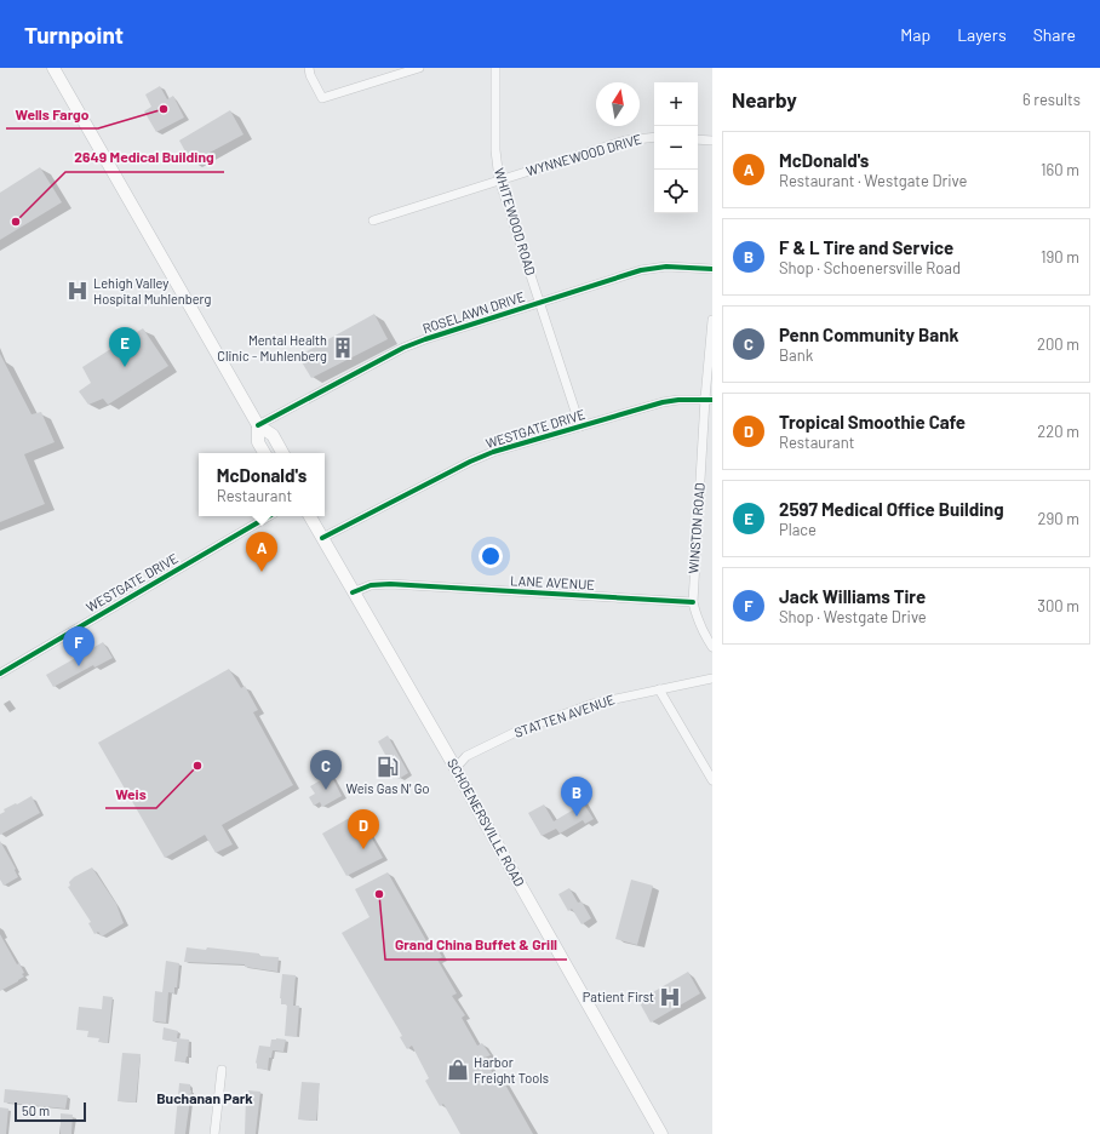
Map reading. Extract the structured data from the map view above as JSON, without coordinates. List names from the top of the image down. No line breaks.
{"streets":{"main road":["SCHOENERSVILLE ROAD"],"street":["WYNNEWOOD DRIVE","WHITEWOOD ROAD","ROSELAWN DRIVE","WESTGATE DRIVE","WINSTON ROAD","LANE AVENUE","STATTEN AVENUE"]},"crossings":[["WYNNEWOOD DRIVE","WHITEWOOD ROAD"],["WHITEWOOD ROAD","ROSELAWN DRIVE"],["WHITEWOOD ROAD","WESTGATE DRIVE"],["WESTGATE DRIVE","WINSTON ROAD"],["WESTGATE DRIVE","SCHOENERSVILLE ROAD"],["WINSTON ROAD","LANE AVENUE"],["LANE AVENUE","SCHOENERSVILLE ROAD"],["STATTEN AVENUE","SCHOENERSVILLE ROAD"]],"districts":["Buchanan Park"],"places":{"other":["Wells Fargo","2649 Medical Building","Weis","Grand China Buffet & Grill"],"hospital":["Lehigh Valley Hospital Muhlenberg","Patient First"],"building":["Mental Health Clinic - Muhlenberg"],"fuel station":["Weis Gas N' Go"],"shop":["Harbor Freight Tools"]},"scale_bar":"50 m","north":"top","page":{"header":"Turnpoint","nav":["Map","Layers","Share"],"heading":["Nearby","6 results"],"map_buttons":["+","−"],"list":[{"mark":"A","name":"McDonald's","note":"Restaurant · Westgate Drive","value":"160 m"},{"mark":"B","name":"F & L Tire and Service","note":"Shop · Schoenersville Road","value":"190 m"},{"mark":"C","name":"Penn Community Bank","note":"Bank","value":"200 m"},{"mark":"D","name":"Tropical Smoothie Cafe","note":"Restaurant","value":"220 m"},{"mark":"E","name":"2597 Medical Office Building","note":"Place","value":"290 m"},{"mark":"F","name":"Jack Williams Tire","note":"Shop · Westgate Drive","value":"300 m"}],"pins":["E","A","F","C","B","D"],"popup":["McDonald's","Restaurant"],"scale":"50 m"}}
